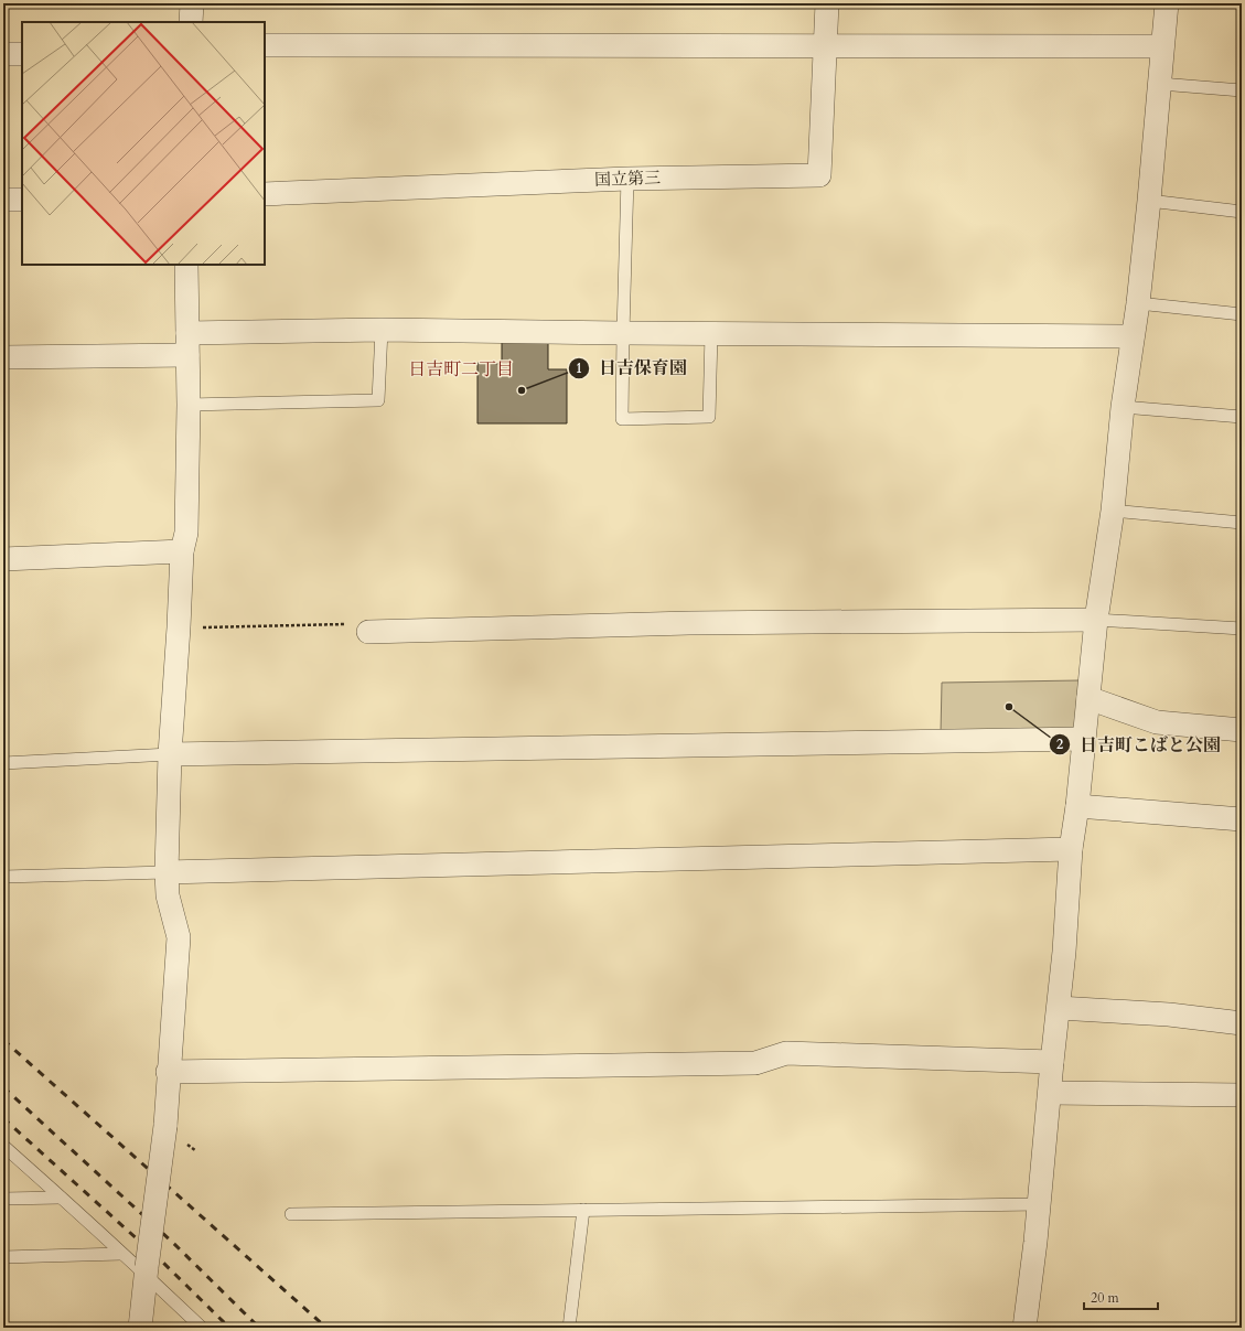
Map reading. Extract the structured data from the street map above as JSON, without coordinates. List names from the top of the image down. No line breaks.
{"streets":{"street":["国立第三"]},"districts":["日吉町二丁目"],"places":["日吉保育園","日吉町こばと公園"],"scale_bar":"20 m"}
